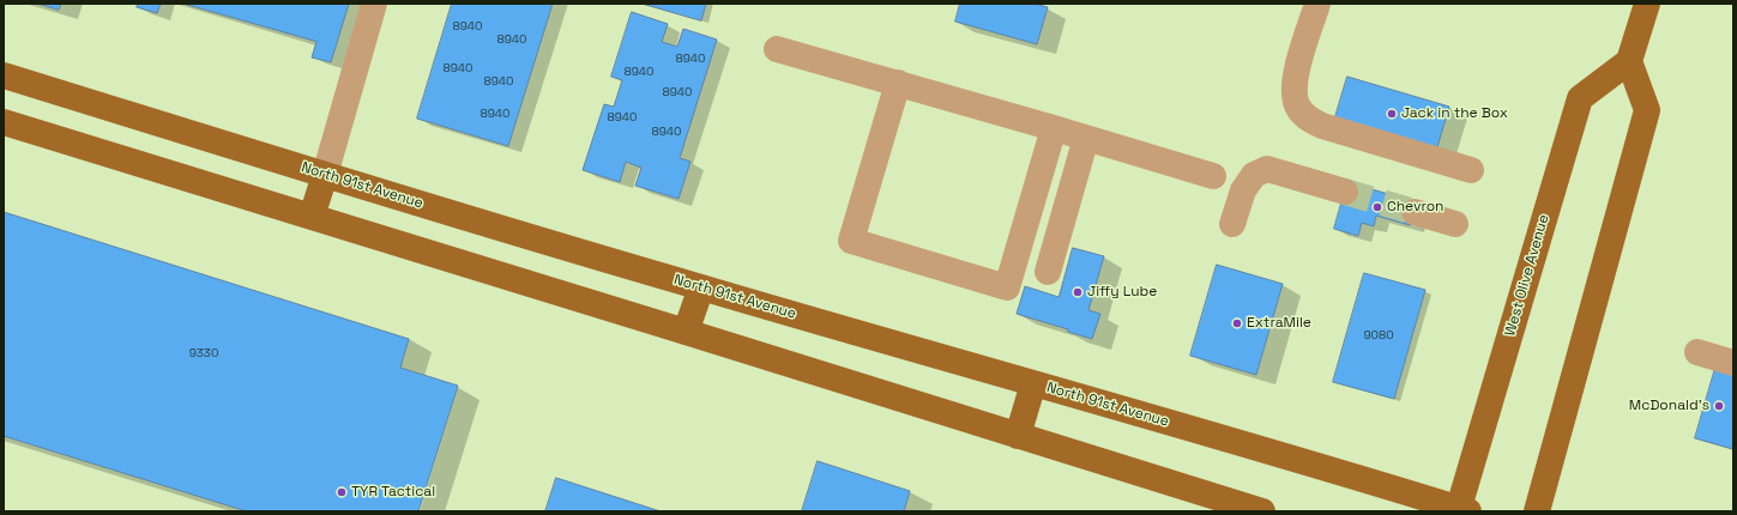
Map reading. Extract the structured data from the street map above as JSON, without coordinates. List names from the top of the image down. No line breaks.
{"streets":{"main road":["North 91st Avenue","West Olive Avenue"]},"crossings":[["North 91st Avenue","West Olive Avenue"]],"places":["Jack in the Box","Chevron","Jiffy Lube","ExtraMile","McDonald's","TYR Tactical"],"house_numbers":["8940","8940","8940","8940","8940","8940","8940","8940","8940","8940","9080","9330"]}
